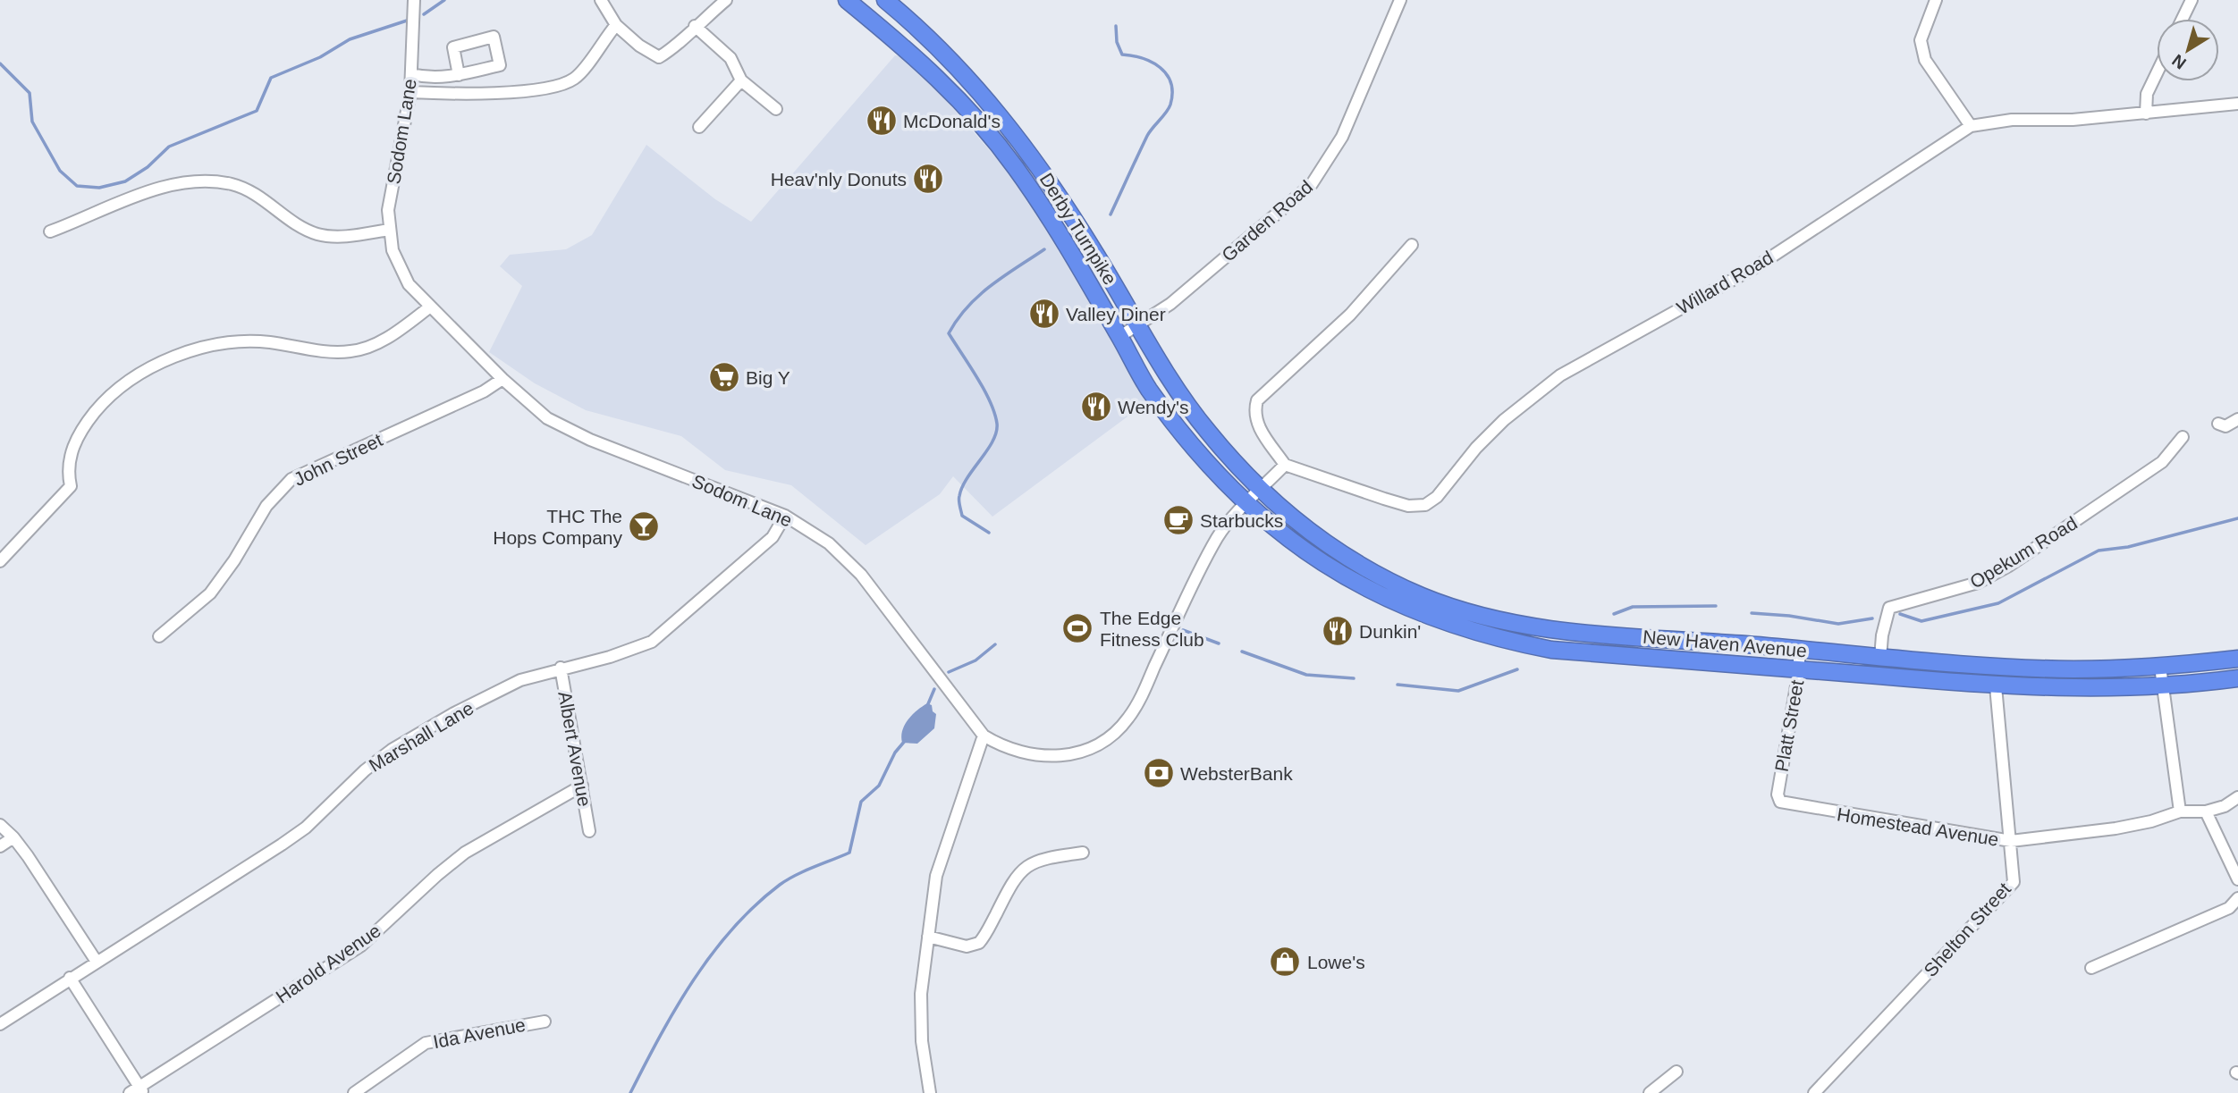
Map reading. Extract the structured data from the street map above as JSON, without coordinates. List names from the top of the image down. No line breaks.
{"streets":{"highway":["Derby Turnpike","New Haven Avenue"],"street":["Sodom Lane","Garden Road","Willard Road","John Street","Opekum Road","Platt Street","Marshall Lane","Albert Avenue","Homestead Avenue","Shelton Street","Harold Avenue","Ida Avenue"]},"crossings":[["Sodom Lane","Derby Turnpike"],["Sodom Lane","John Street"],["Sodom Lane","New Haven Avenue"],["Sodom Lane","Marshall Lane"],["Garden Road","Derby Turnpike"],["Derby Turnpike","New Haven Avenue"],["Opekum Road","New Haven Avenue"],["New Haven Avenue","Platt Street"],["New Haven Avenue","Shelton Street"],["Platt Street","Homestead Avenue"],["Marshall Lane","Albert Avenue"],["Albert Avenue","Harold Avenue"],["Homestead Avenue","Shelton Street"]],"places":{"restaurant":["McDonald's","Heav'nly Donuts","Valley Diner","Wendy's","Dunkin'"],"supermarket":["Big Y"],"cafe":["Starbucks"],"bar":["THC The Hops Company"],"sports":["The Edge Fitness Club"],"bank":["WebsterBank"],"shop":["Lowe's"]},"north":"bottom left"}
